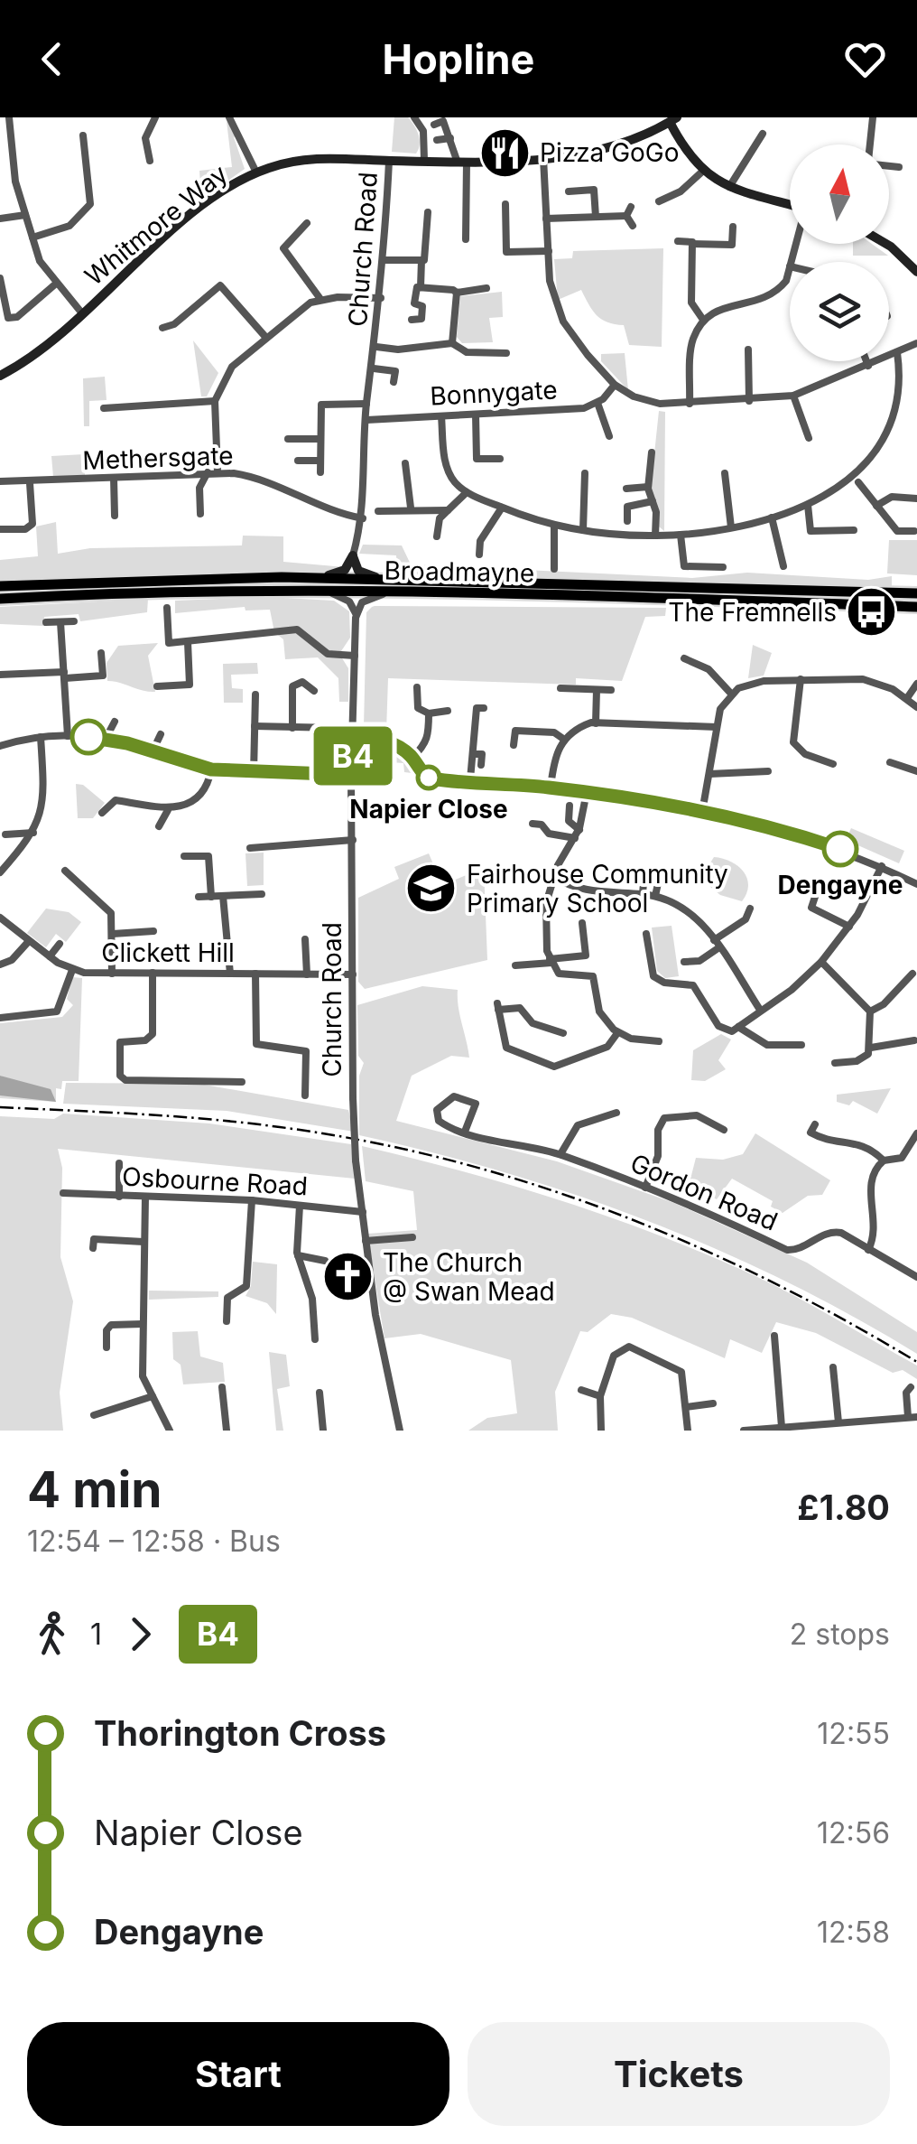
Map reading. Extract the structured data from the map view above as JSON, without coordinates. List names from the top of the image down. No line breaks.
{"streets":{"main road":["Broadmayne"],"street":["Whitmore Way","Church Road","Bonnygate","Methersgate","Clickett Hill","Osbourne Road","Gordon Road"]},"crossings":[["Whitmore Way","Church Road"],["Church Road","Bonnygate"],["Church Road","Methersgate"],["Church Road","Clickett Hill"],["Church Road","Osbourne Road"]],"places":{"restaurant":["Pizza GoGo"],"bus stop":["The Fremnells"],"other":["Napier Close","Dengayne"],"school or university":["Fairhouse Community Primary School"],"church":["The Church @ Swan Mead"]},"lines":["bus line B4"],"north":"top","page":{"header":"Hopline","on_map":"B4","heading":["4 min","12:54 – 12:58 · Bus","£1.80"],"legs":["1","B4","2 stops"],"list":[{"name":"Thorington Cross","value":"12:55"},{"name":"Napier Close","value":"12:56"},{"name":"Dengayne","value":"12:58"}],"buttons":["Start","Tickets"]}}
